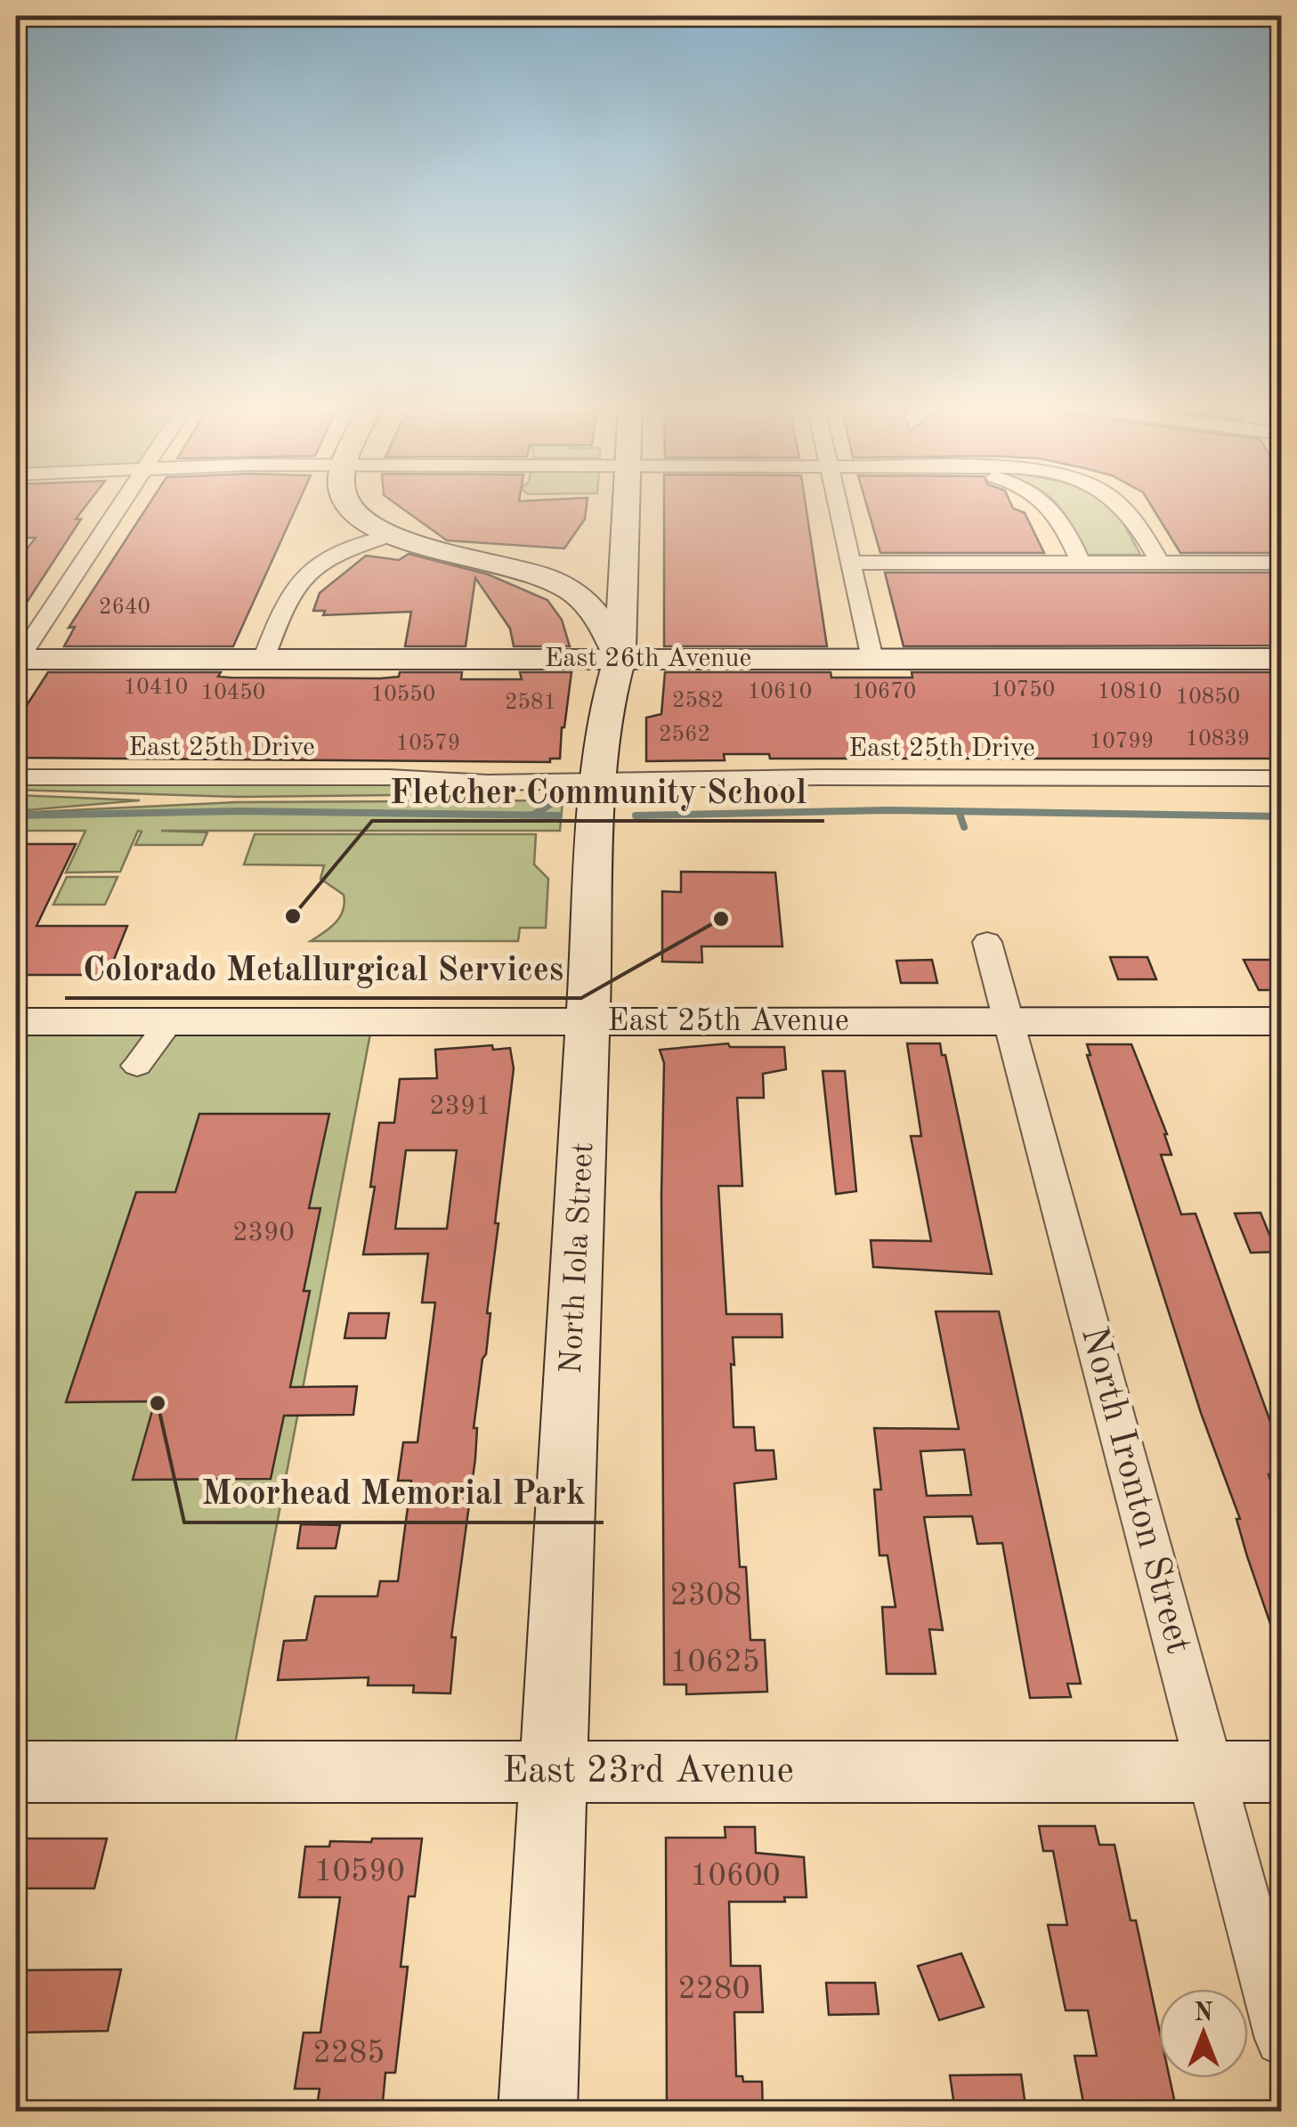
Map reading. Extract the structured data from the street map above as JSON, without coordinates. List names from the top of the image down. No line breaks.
{"streets":{"street":["East 26th Avenue","East 25th Drive","East 25th Avenue","North Iola Street","North Ironton Street","East 23rd Avenue"]},"crossings":[["East 26th Avenue","North Iola Street"],["East 25th Drive","North Iola Street"],["East 25th Avenue","North Iola Street"],["East 25th Avenue","North Ironton Street"],["North Iola Street","East 23rd Avenue"],["North Ironton Street","East 23rd Avenue"]],"places":["Fletcher Community School","Colorado Metallurgical Services","Moorhead Memorial Park"],"house_numbers":["2640","10410","10750","10610","10670","10810","10450","10550","10850","2582","2581","2562","10839","10799","10579","2391","2390","2308","10625","10590","10600","2280","2285"],"north":"top"}
